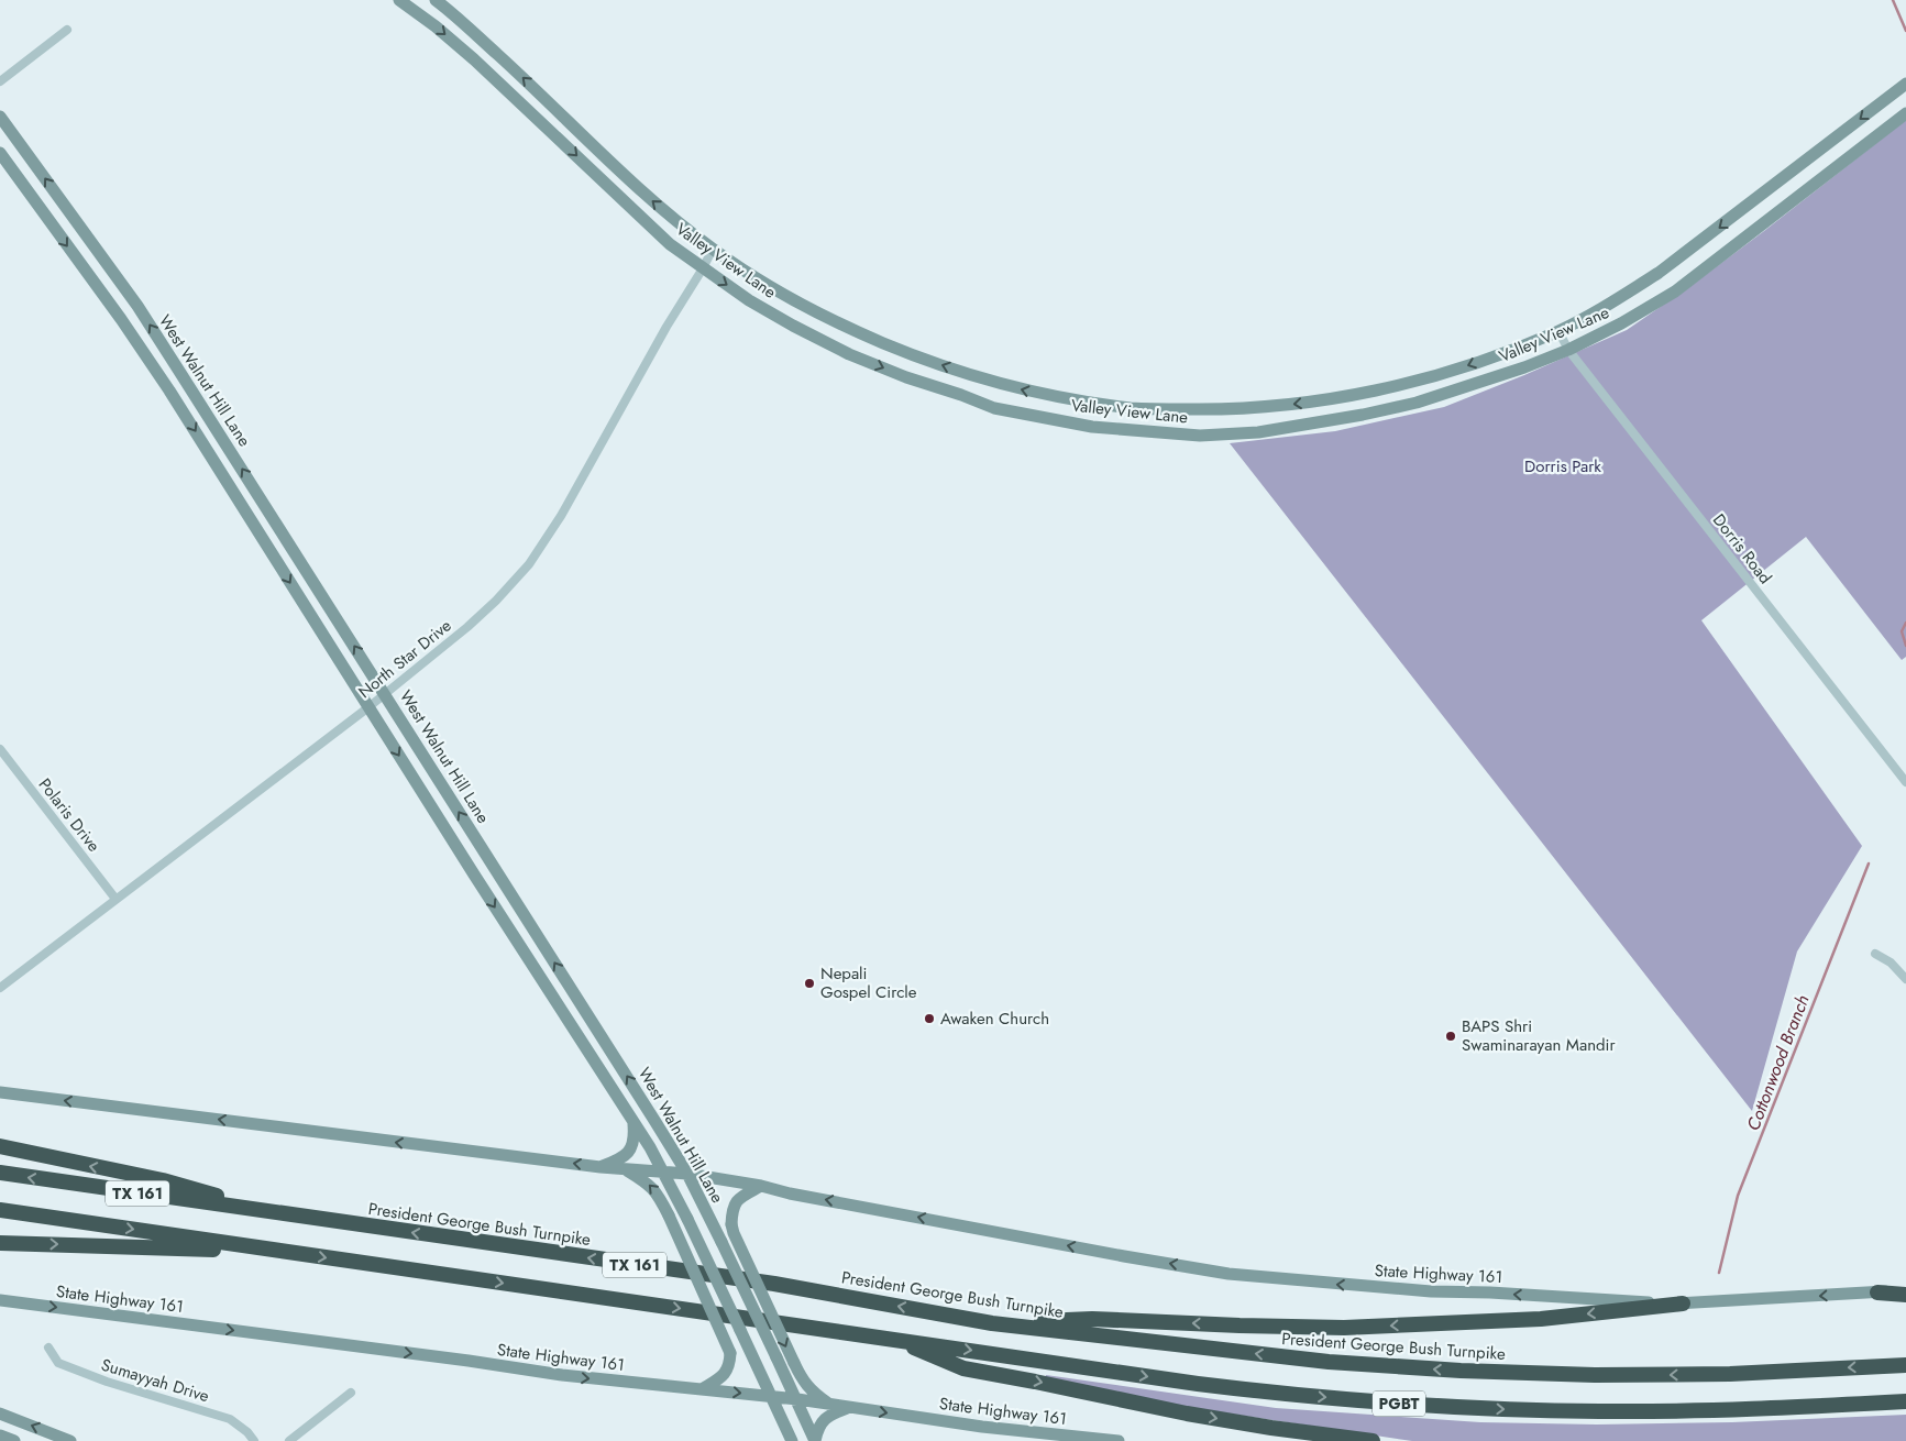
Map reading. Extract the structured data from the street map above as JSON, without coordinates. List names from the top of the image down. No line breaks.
{"streets":{"highway":["TX 161","President George Bush Turnpike","PGBT"],"main road":["Valley View Lane","West Walnut Hill Lane","State Highway 161"],"street":["Dorris Road","North Star Drive","Polaris Drive","Sumayyah Drive"]},"crossings":[["Valley View Lane","Dorris Road"],["Valley View Lane","North Star Drive"],["West Walnut Hill Lane","North Star Drive"],["West Walnut Hill Lane","State Highway 161"],["North Star Drive","Polaris Drive"],["TX 161","PGBT"]],"water":["Cottonwood Branch"],"parks":["Dorris Park"],"places":["Nepali Gospel Circle","Awaken Church","BAPS Shri Swaminarayan Mandir"]}
